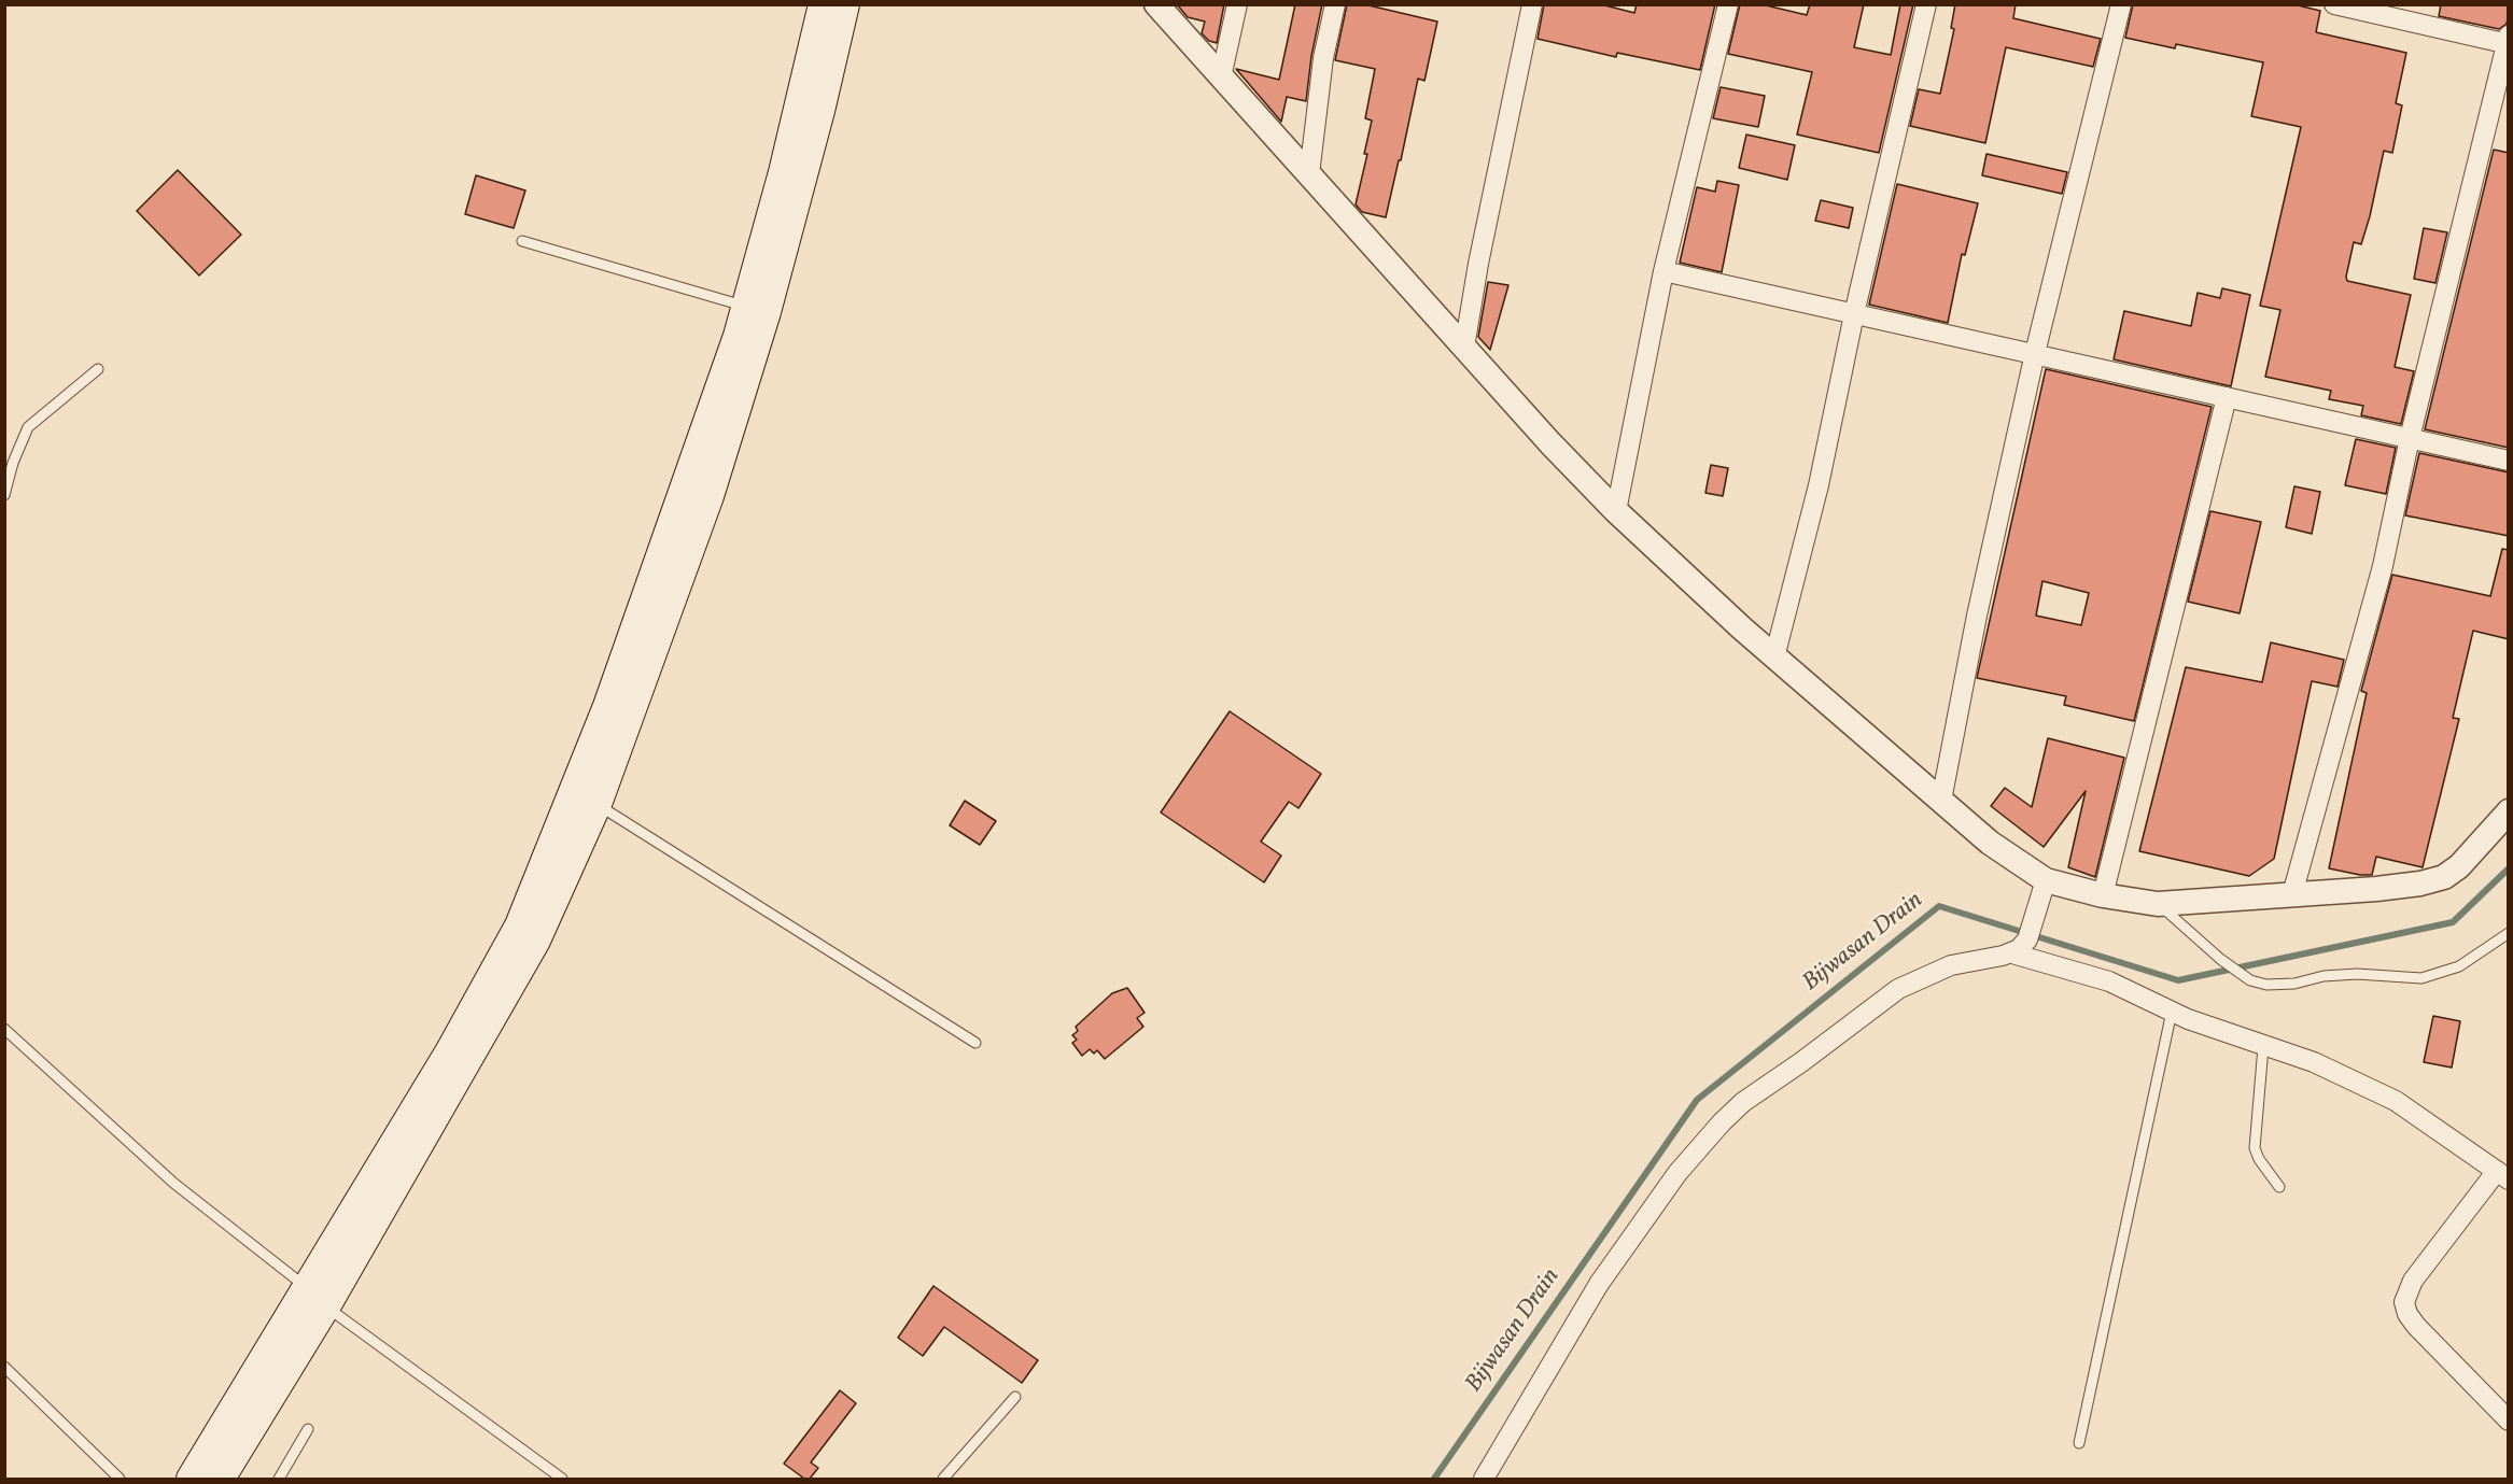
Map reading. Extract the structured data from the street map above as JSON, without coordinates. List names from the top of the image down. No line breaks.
{"water":["Bijwasan Drain"]}
